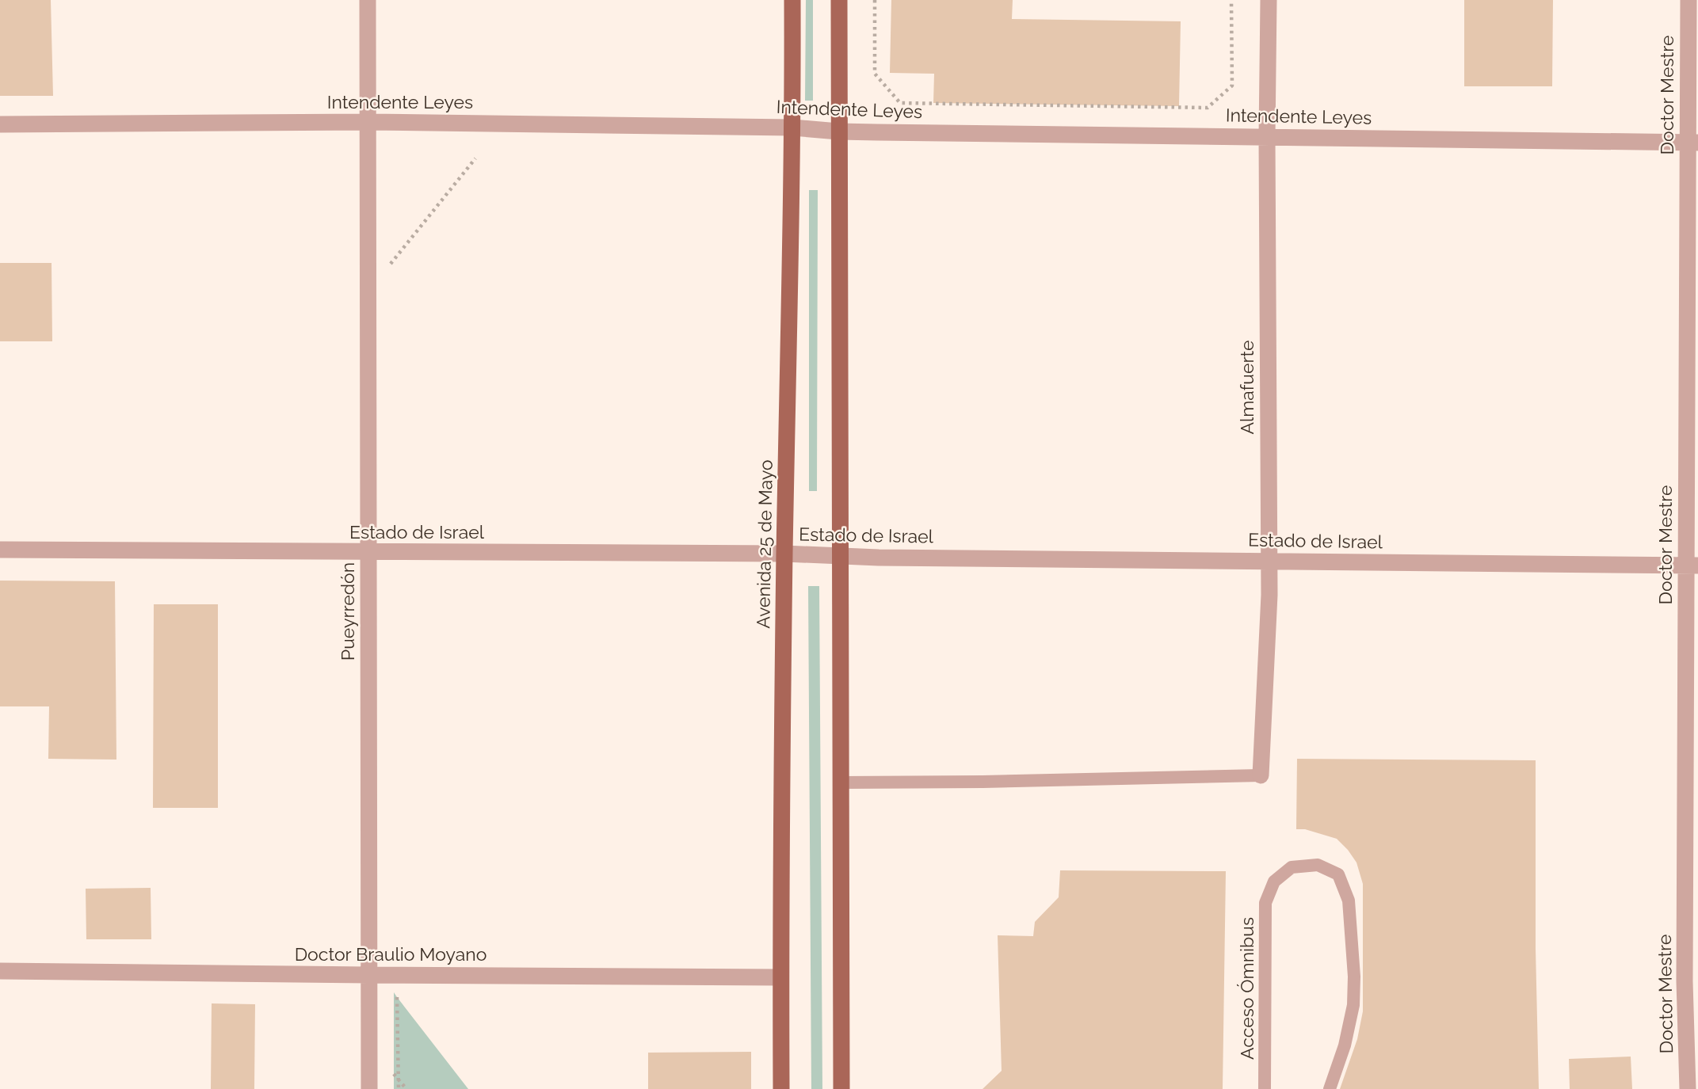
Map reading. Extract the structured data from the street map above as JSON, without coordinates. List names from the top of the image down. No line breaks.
{"streets":{"main road":["Avenida 25 de Mayo"],"street":["Doctor Mestre","Intendente Leyes","Almafuerte","Estado de Israel","Pueyrredón","Doctor Braulio Moyano"],"lane":["Acceso Ómnibus"]},"crossings":[["Doctor Mestre","Intendente Leyes"],["Doctor Mestre","Estado de Israel"],["Intendente Leyes","Almafuerte"],["Intendente Leyes","Avenida 25 de Mayo"],["Intendente Leyes","Pueyrredón"],["Almafuerte","Estado de Israel"],["Estado de Israel","Avenida 25 de Mayo"],["Estado de Israel","Pueyrredón"],["Avenida 25 de Mayo","Doctor Braulio Moyano"],["Pueyrredón","Doctor Braulio Moyano"]]}
